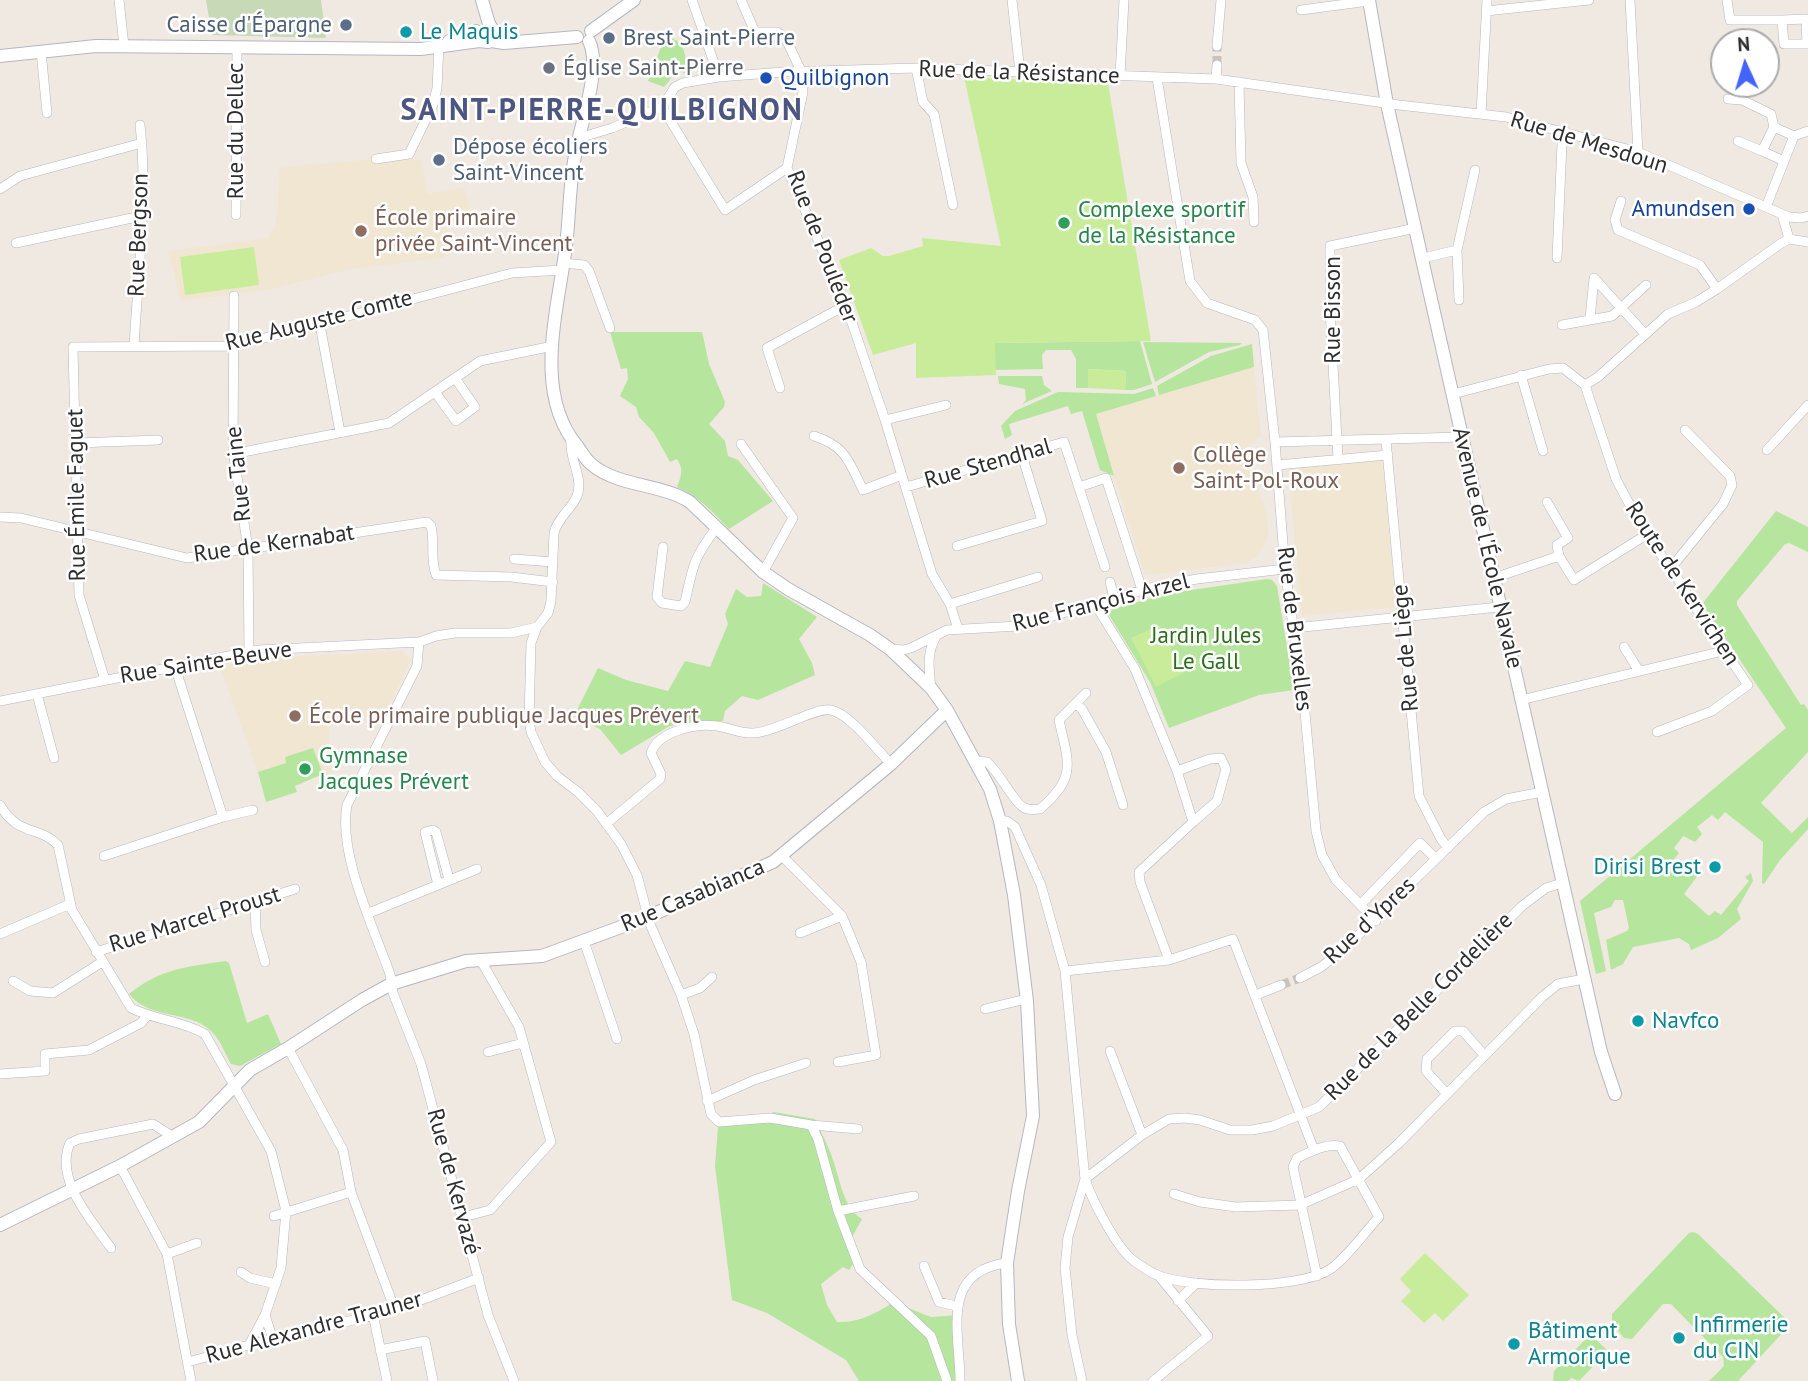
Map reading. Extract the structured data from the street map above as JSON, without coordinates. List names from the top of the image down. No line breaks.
{"streets":{"street":["Rue de la Résistance","Rue du Dellec","Rue de Mesdoun","Rue Bergson","Rue de Pouléder","Rue Bisson","Rue Auguste Comte","Rue Stendhal","Rue Taine","Rue Émile Faguet","Rue de Kernabat","Avenue de l'École Navale","Route de Kervichen","Rue François Arzel","Rue de Bruxelles","Rue de Liège","Rue Sainte-Beuve","Rue Casabianca","Rue Marcel Proust","Rue d'Ypres","Rue de la Belle Cordelière","Rue de Kervazé","Rue Alexandre Trauner"]},"crossings":[["Rue de la Résistance","Rue de Mesdoun"],["Rue de la Résistance","Rue de Pouléder"],["Rue de la Résistance","Avenue de l'École Navale"],["Rue de la Résistance","Rue de Bruxelles"],["Rue de Mesdoun","Avenue de l'École Navale"],["Rue Bergson","Rue Auguste Comte"],["Rue de Pouléder","Rue Stendhal"],["Rue de Pouléder","Rue François Arzel"],["Rue Bisson","Avenue de l'École Navale"],["Rue Auguste Comte","Rue Taine"],["Rue Auguste Comte","Rue Émile Faguet"],["Rue Taine","Rue de Kernabat"],["Rue Taine","Rue Sainte-Beuve"],["Rue Émile Faguet","Rue de Kernabat"],["Rue Émile Faguet","Rue Sainte-Beuve"],["Avenue de l'École Navale","Rue d'Ypres"],["Avenue de l'École Navale","Rue de la Belle Cordelière"],["Rue François Arzel","Rue de Bruxelles"],["Rue de Bruxelles","Rue d'Ypres"],["Rue de Liège","Rue d'Ypres"],["Rue Sainte-Beuve","Rue de Kervazé"],["Rue Casabianca","Rue de Kervazé"],["Rue de Kervazé","Rue Alexandre Trauner"]],"districts":["SAINT-PIERRE-QUILBIGNON"],"parks":["Jardin Jules Le Gall"],"places":["Caisse d'Épargne","Le Maquis","Brest Saint-Pierre","Église Saint-Pierre","Quilbignon","Dépose écoliers Saint-Vincent","Amundsen","Complexe sportif de la Résistance","École primaire privée Saint-Vincent","Collège Saint-Pol-Roux","École primaire publique Jacques Prévert","Gymnase Jacques Prévert","Dirisi Brest","Navfco","Infirmerie du CIN","Bâtiment Armorique"],"north":"top"}
